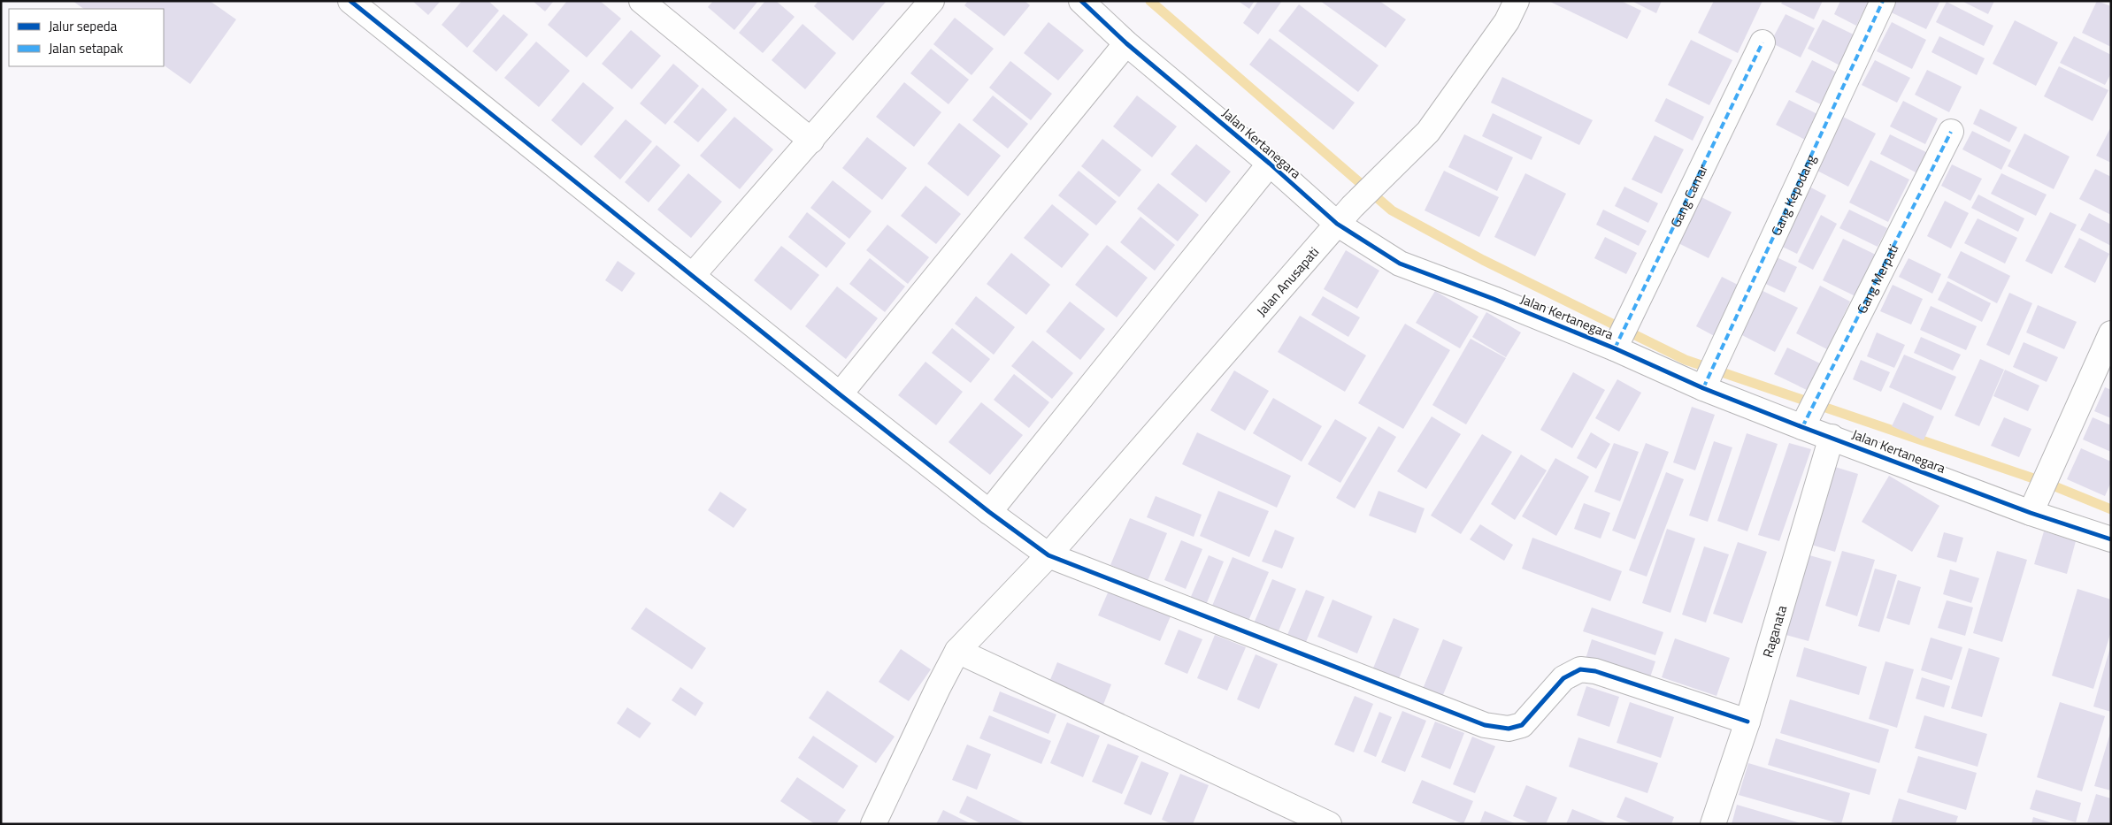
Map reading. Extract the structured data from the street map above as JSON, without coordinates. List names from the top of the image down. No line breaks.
{"streets":{"street":["Jalan Kertanegara","Gang Kepodang","Gang Camar","Gang Merpati","Jalan Anusapati","Raganata"]},"crossings":[["Jalan Kertanegara","Gang Kepodang"],["Jalan Kertanegara","Gang Camar"],["Jalan Kertanegara","Gang Merpati"],["Jalan Kertanegara","Jalan Anusapati"],["Jalan Kertanegara","Raganata"]],"legend":["Jalur sepeda","Jalan setapak"]}
